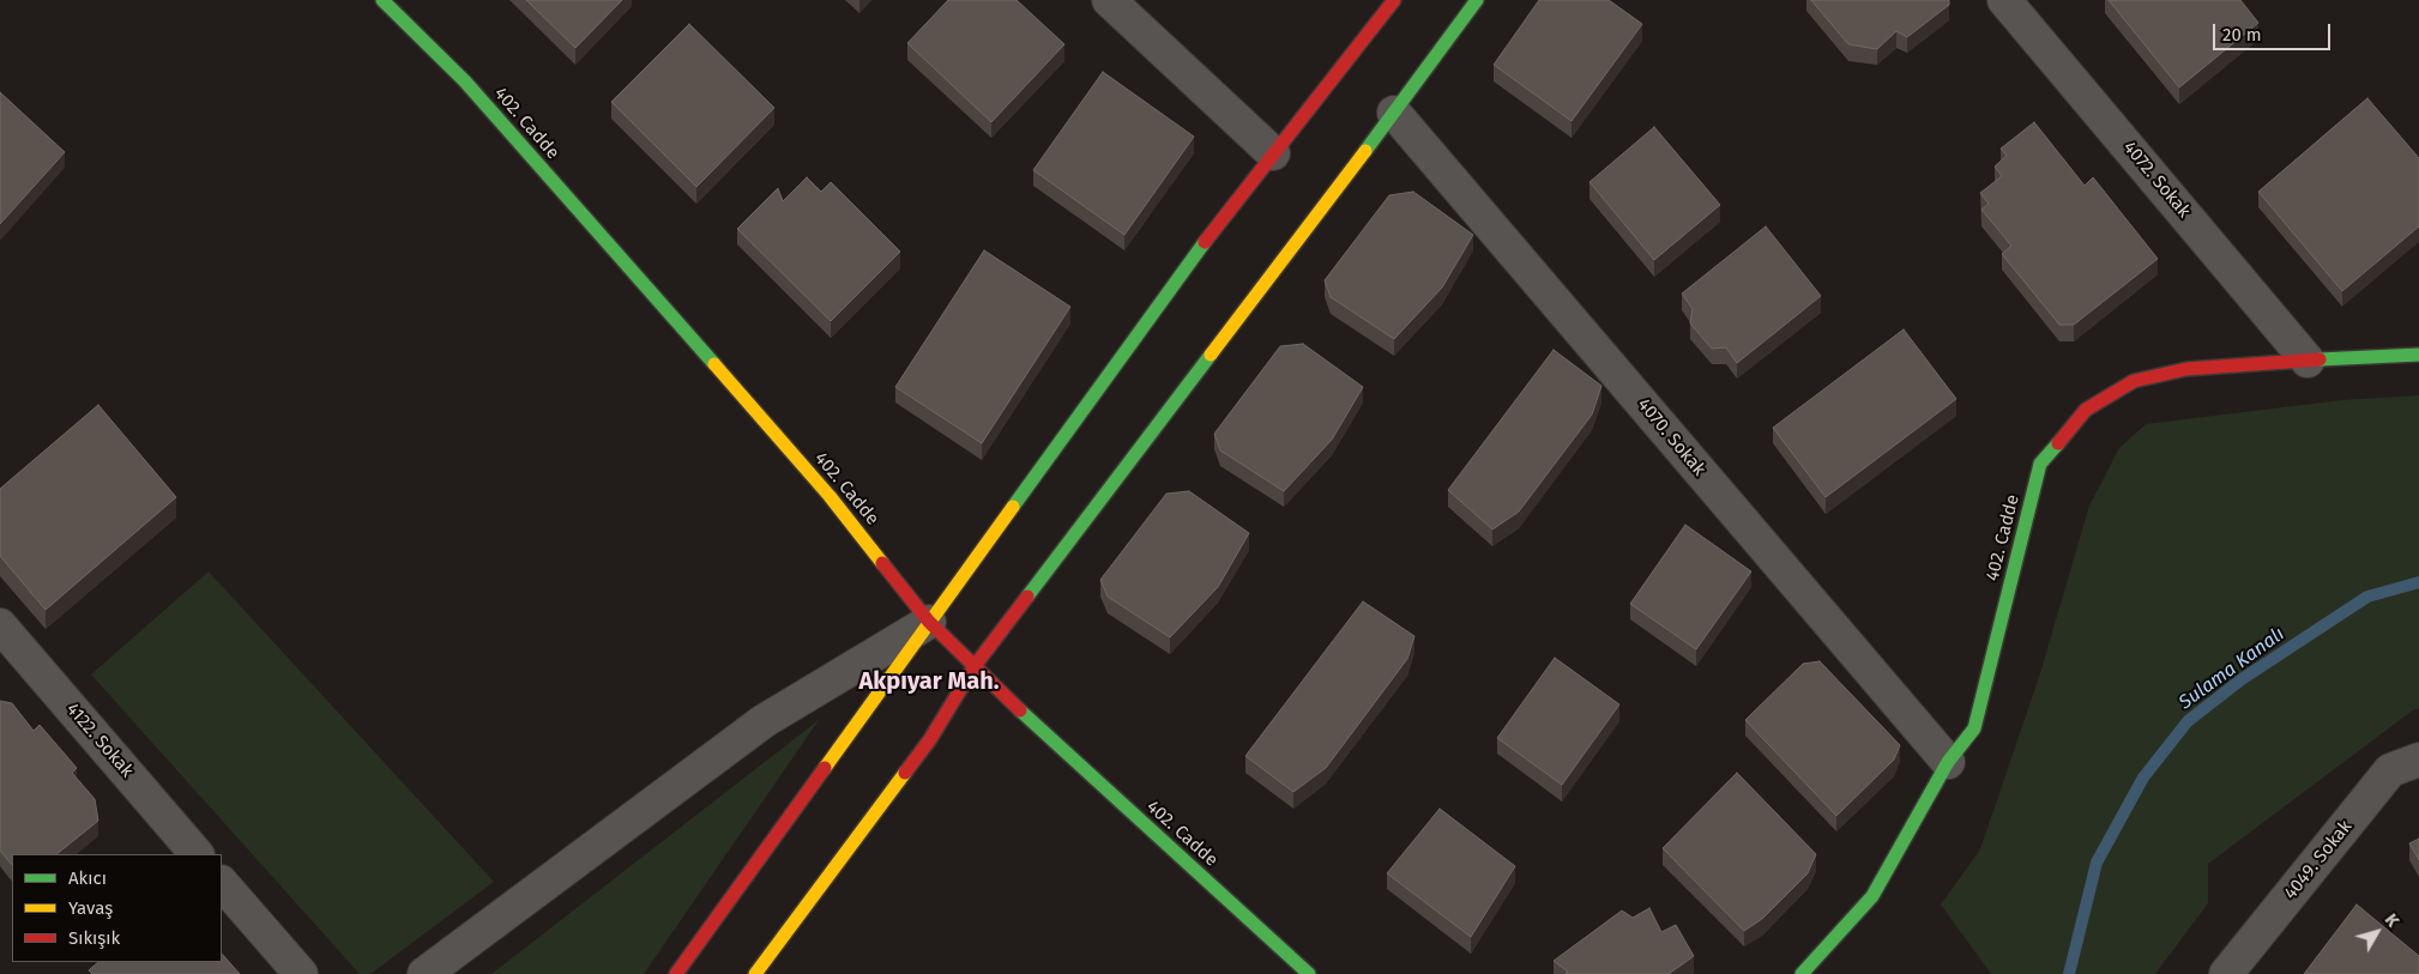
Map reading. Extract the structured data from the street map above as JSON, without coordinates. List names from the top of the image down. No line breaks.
{"streets":{"main road":["402. Cadde"],"street":["4072. Sokak","4070. Sokak","4122. Sokak","4049. Sokak"]},"crossings":[["402. Cadde","4072. Sokak"],["402. Cadde","4070. Sokak"]],"districts":["Akpıyar Mah."],"water":["Sulama Kanalı"],"legend":["Akıcı","Yavaş","Sıkışık"],"scale_bar":"20 m","north":"top right"}
